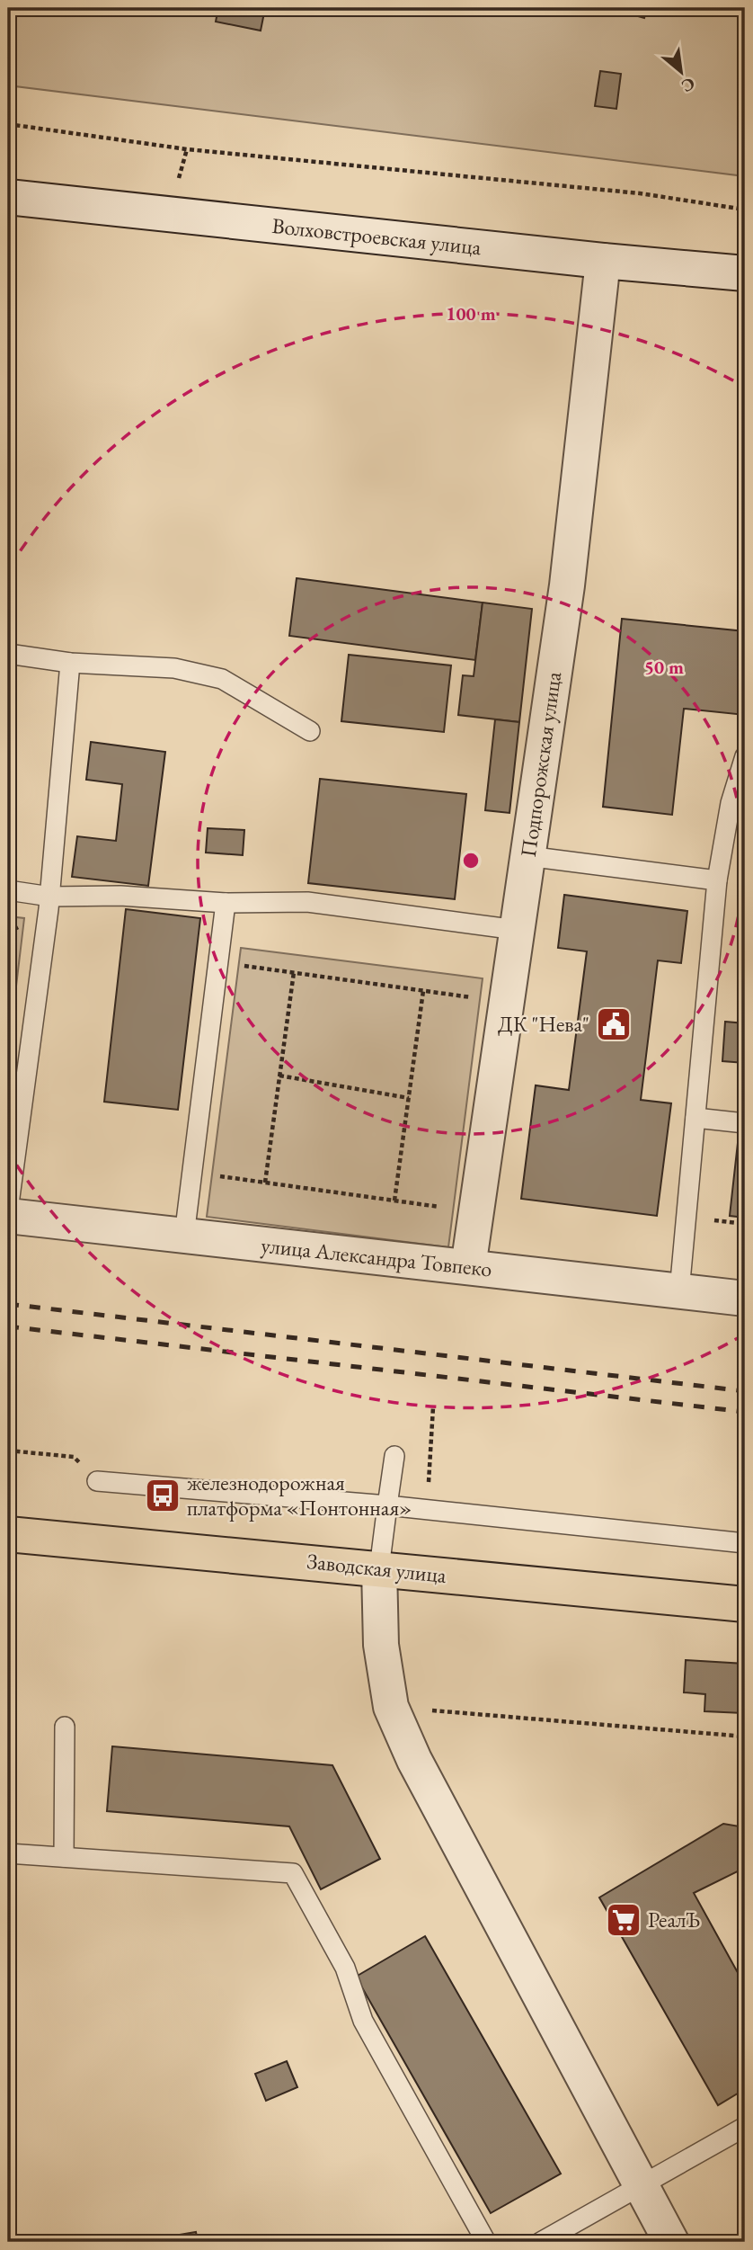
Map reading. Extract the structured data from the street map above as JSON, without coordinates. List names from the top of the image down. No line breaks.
{"streets":{"main road":["Заводская улица"],"street":["Волховстроевская улица","Подпорожская улица","улица Александра Товпеко"]},"crossings":[["Волховстроевская улица","Подпорожская улица"],["Подпорожская улица","улица Александра Товпеко"]],"places":{"public building":["ДК \"Нева\""],"bus stop":["железнодорожная платформа «Понтонная»"],"supermarket":["РеалЪ"]},"north":"bottom right","rings":["100 m","50 m"]}
